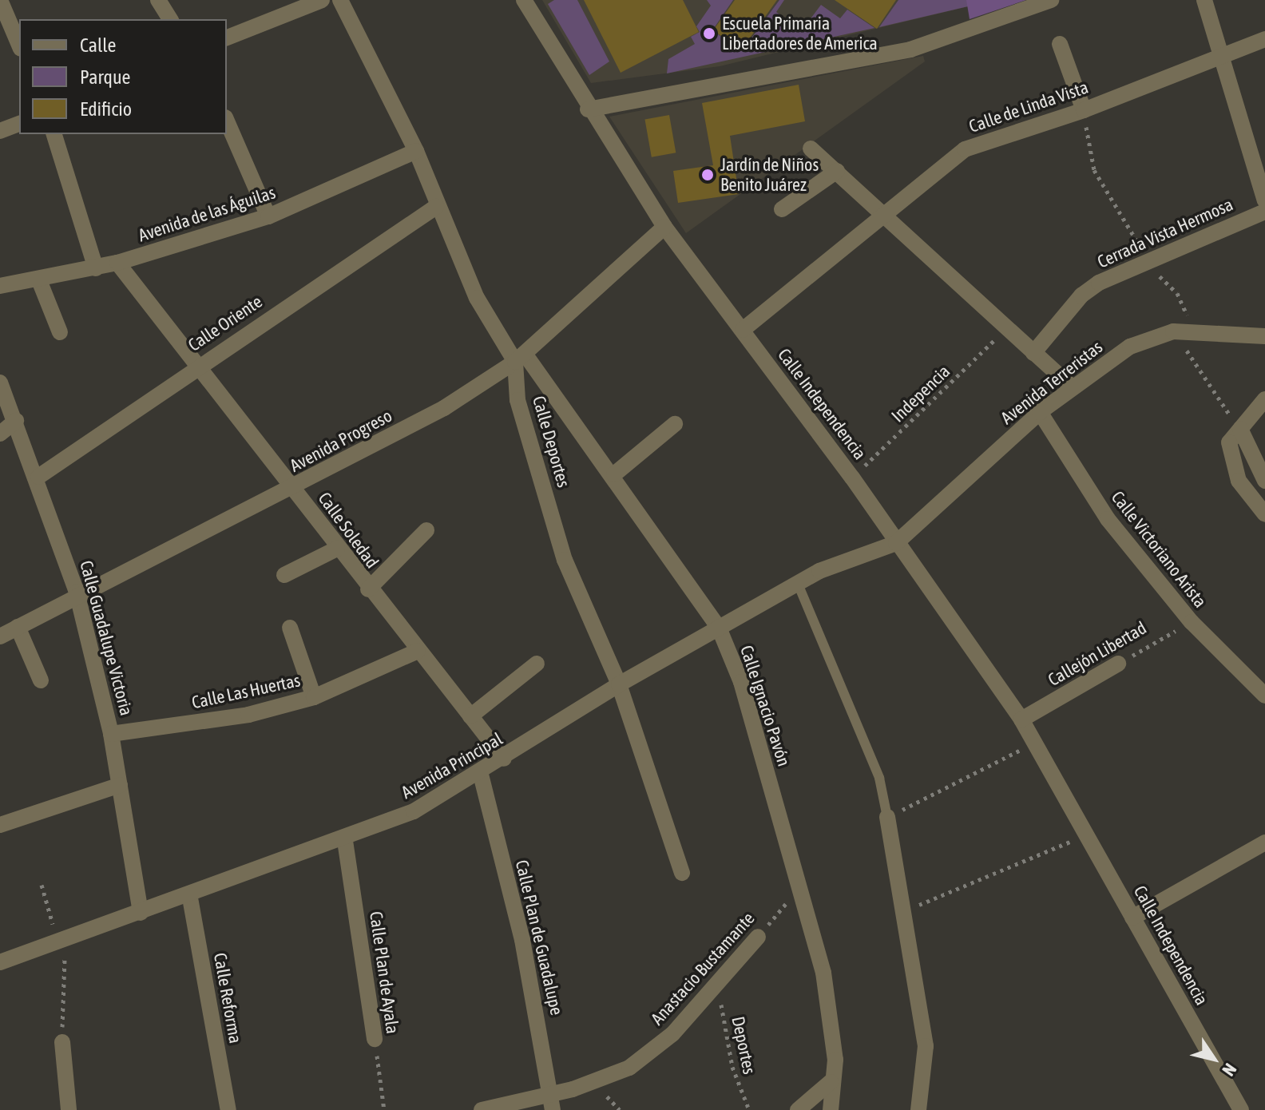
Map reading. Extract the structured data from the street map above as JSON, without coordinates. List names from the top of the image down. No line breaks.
{"streets":{"street":["Calle de Linda Vista","Avenida de las Águilas","Cerrada Vista Hermosa","Calle Oriente","Avenida Terreristas","Calle Independencia","Avenida Progreso","Calle Deportes","Calle Soledad","Calle Victoriano Arista","Calle Guadalupe Victoria","Callejón Libertad","Calle Las Huertas","Calle Ignacio Pavón","Avenida Principal","Calle Plan de Guadalupe","Anastacio Bustamante","Calle Plan de Ayala","Calle Reforma"],"path":["Indepencia","Deportes"]},"crossings":[["Calle de Linda Vista","Calle Independencia"],["Avenida de las Águilas","Calle Deportes"],["Avenida de las Águilas","Calle Soledad"],["Calle Oriente","Calle Deportes"],["Calle Oriente","Calle Soledad"],["Calle Oriente","Calle Guadalupe Victoria"],["Avenida Terreristas","Calle Independencia"],["Avenida Terreristas","Calle Victoriano Arista"],["Avenida Terreristas","Avenida Principal"],["Indepencia","Calle Independencia"],["Calle Independencia","Avenida Progreso"],["Calle Independencia","Callejón Libertad"],["Calle Independencia","Avenida Principal"],["Avenida Progreso","Calle Deportes"],["Avenida Progreso","Calle Soledad"],["Avenida Progreso","Calle Guadalupe Victoria"],["Avenida Progreso","Calle Ignacio Pavón"],["Calle Deportes","Calle Ignacio Pavón"],["Calle Deportes","Avenida Principal"],["Calle Soledad","Calle Las Huertas"],["Calle Soledad","Avenida Principal"],["Calle Victoriano Arista","Callejón Libertad"],["Calle Guadalupe Victoria","Calle Las Huertas"],["Calle Guadalupe Victoria","Avenida Principal"],["Calle Ignacio Pavón","Avenida Principal"],["Calle Ignacio Pavón","Anastacio Bustamante"],["Avenida Principal","Calle Plan de Guadalupe"],["Avenida Principal","Calle Plan de Ayala"],["Avenida Principal","Calle Reforma"],["Calle Plan de Guadalupe","Anastacio Bustamante"],["Anastacio Bustamante","Deportes"]],"places":["Escuela Primaria Libertadores de America","Jardín de Niños Benito Juárez"],"legend":["Calle","Parque","Edificio"],"north":"bottom right"}
